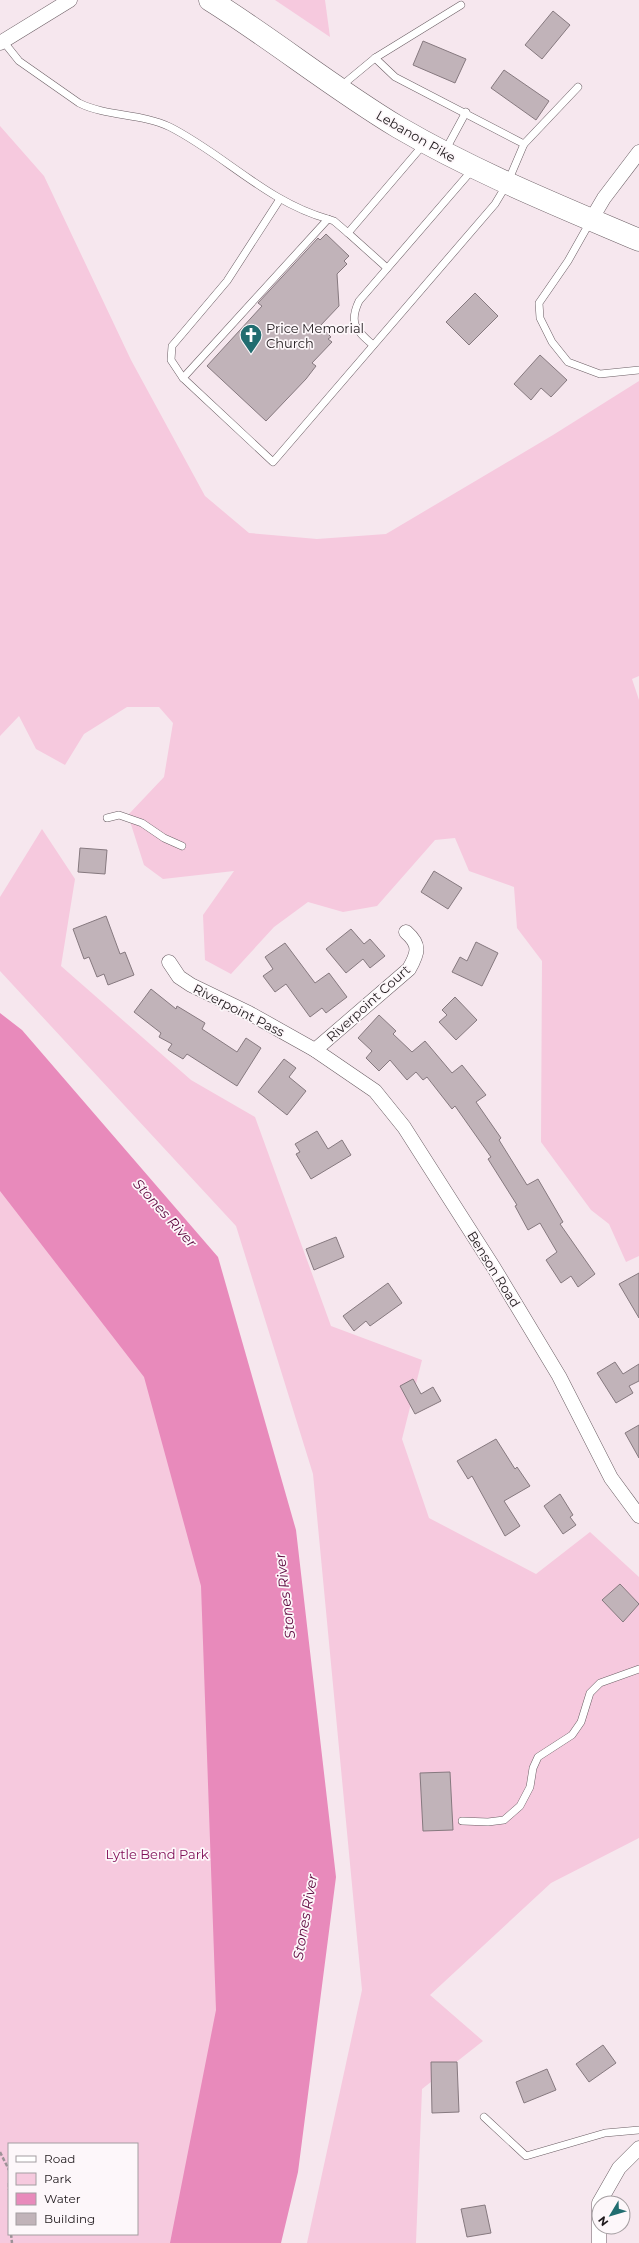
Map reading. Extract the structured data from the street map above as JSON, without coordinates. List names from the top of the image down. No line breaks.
{"streets":{"main road":["Lebanon Pike"],"street":["Riverpoint Court","Riverpoint Pass","Benson Road"]},"crossings":[["Riverpoint Court","Riverpoint Pass"],["Riverpoint Court","Benson Road"],["Riverpoint Pass","Benson Road"]],"water":["Stones River"],"parks":["Lytle Bend Park"],"places":{"church":["Price Memorial Church"]},"legend":["Road","Park","Water","Building"],"north":"bottom left"}
